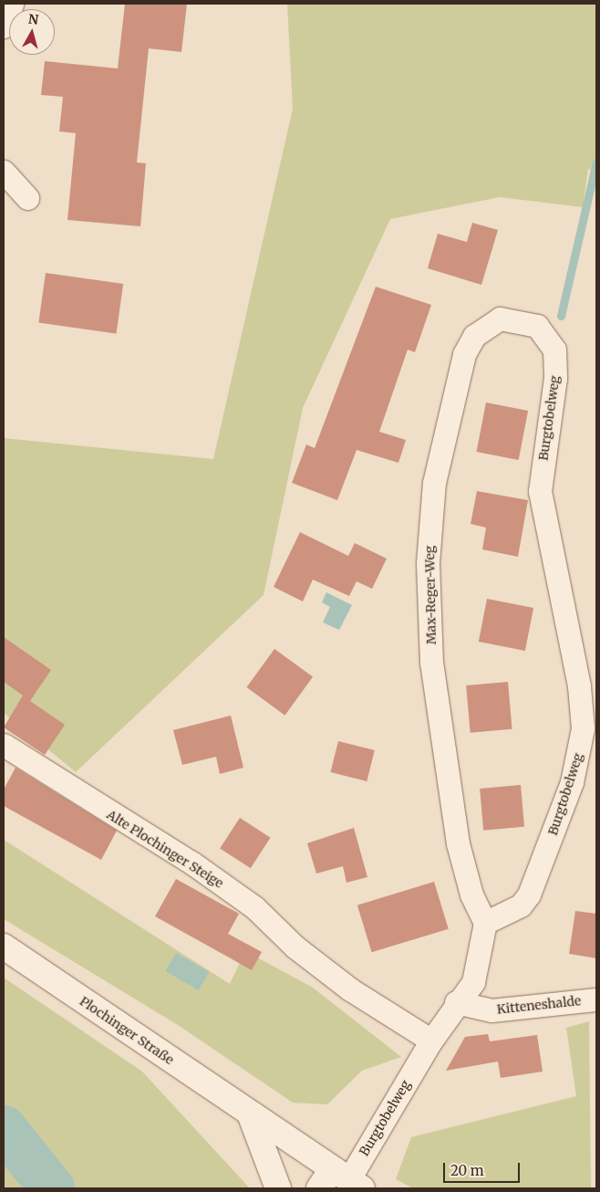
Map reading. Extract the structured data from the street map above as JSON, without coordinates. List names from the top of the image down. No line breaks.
{"streets":{"main road":["Plochinger Straße"],"street":["Burgtobelweg","Max-Reger-Weg","Alte Plochinger Steige","Kitteneshalde"]},"crossings":[["Burgtobelweg","Max-Reger-Weg"],["Burgtobelweg","Alte Plochinger Steige"],["Burgtobelweg","Kitteneshalde"],["Burgtobelweg","Plochinger Straße"]],"scale_bar":"20 m","north":"top"}
